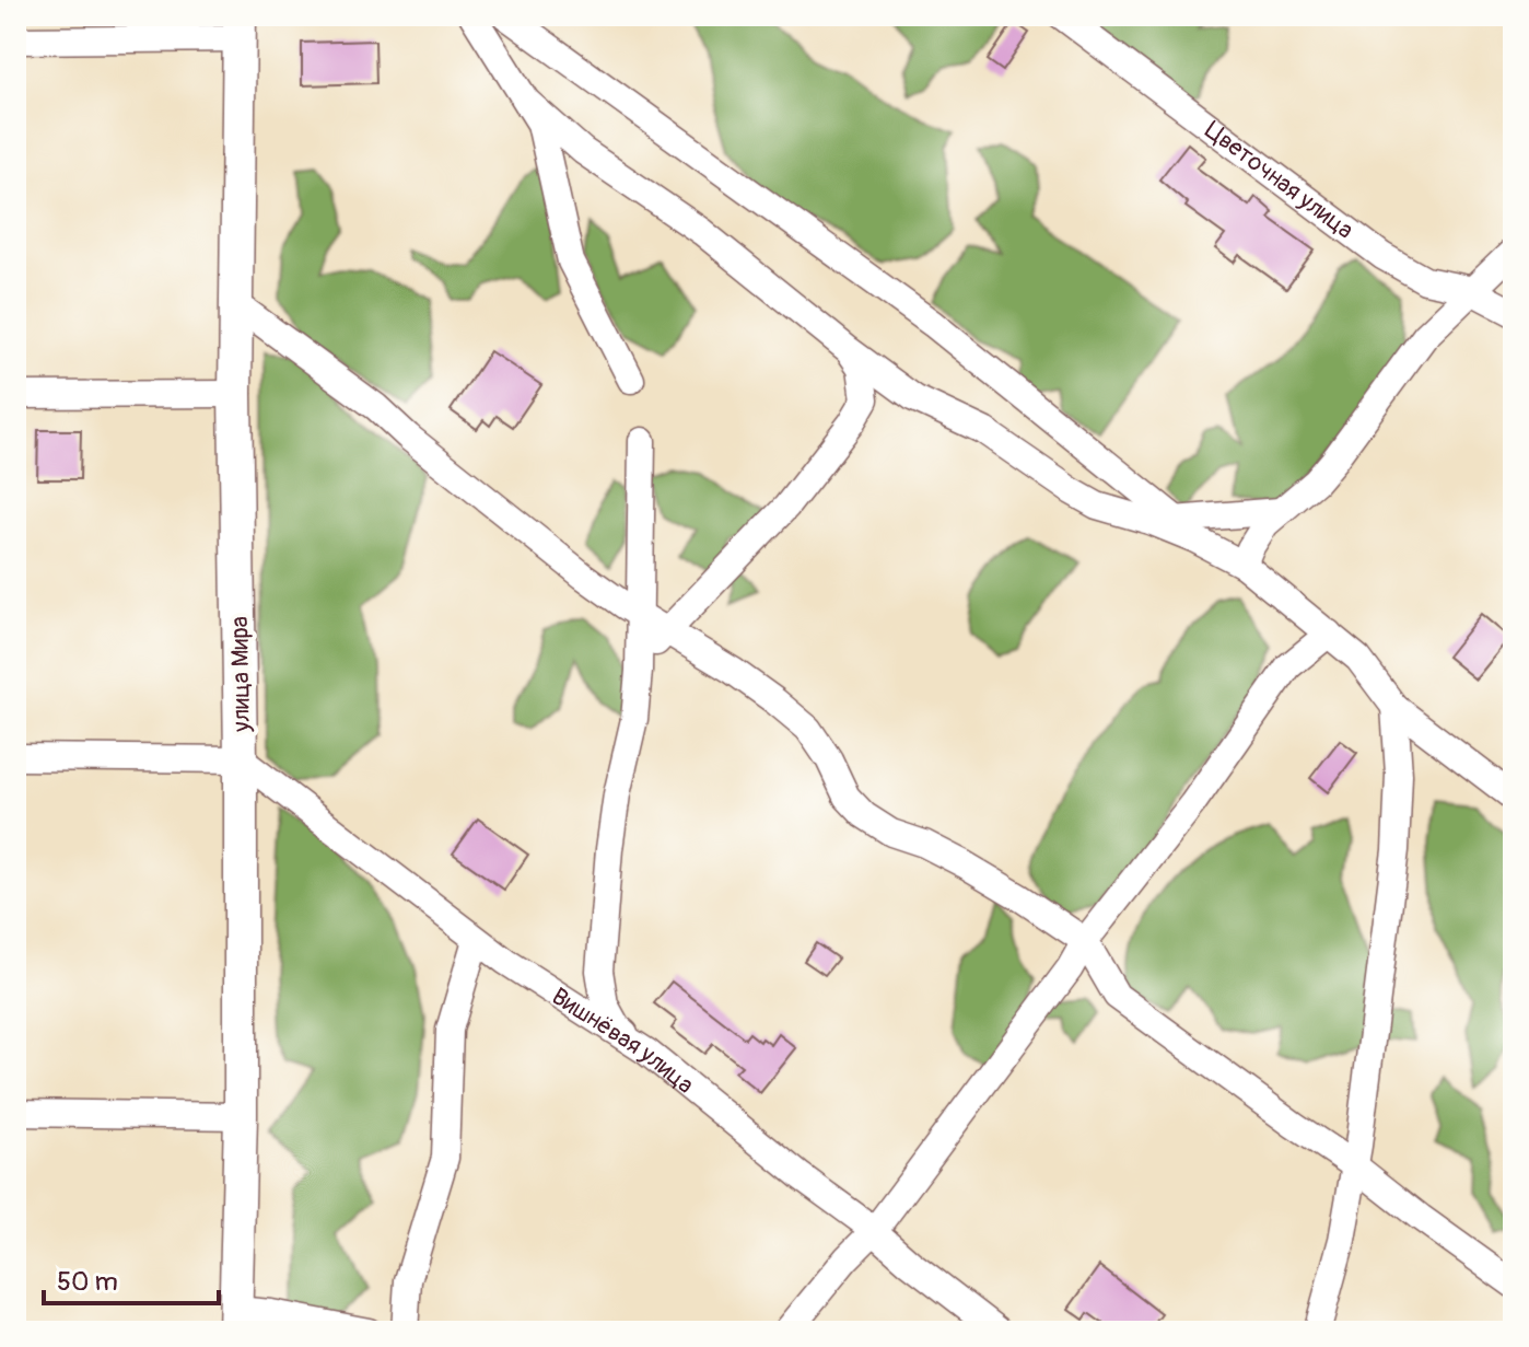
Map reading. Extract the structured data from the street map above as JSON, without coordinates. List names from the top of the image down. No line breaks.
{"streets":{"main road":["улица Мира"],"street":["Цветочная улица","Вишнёвая улица"]},"crossings":[["улица Мира","Вишнёвая улица"]],"scale_bar":"50 m"}
